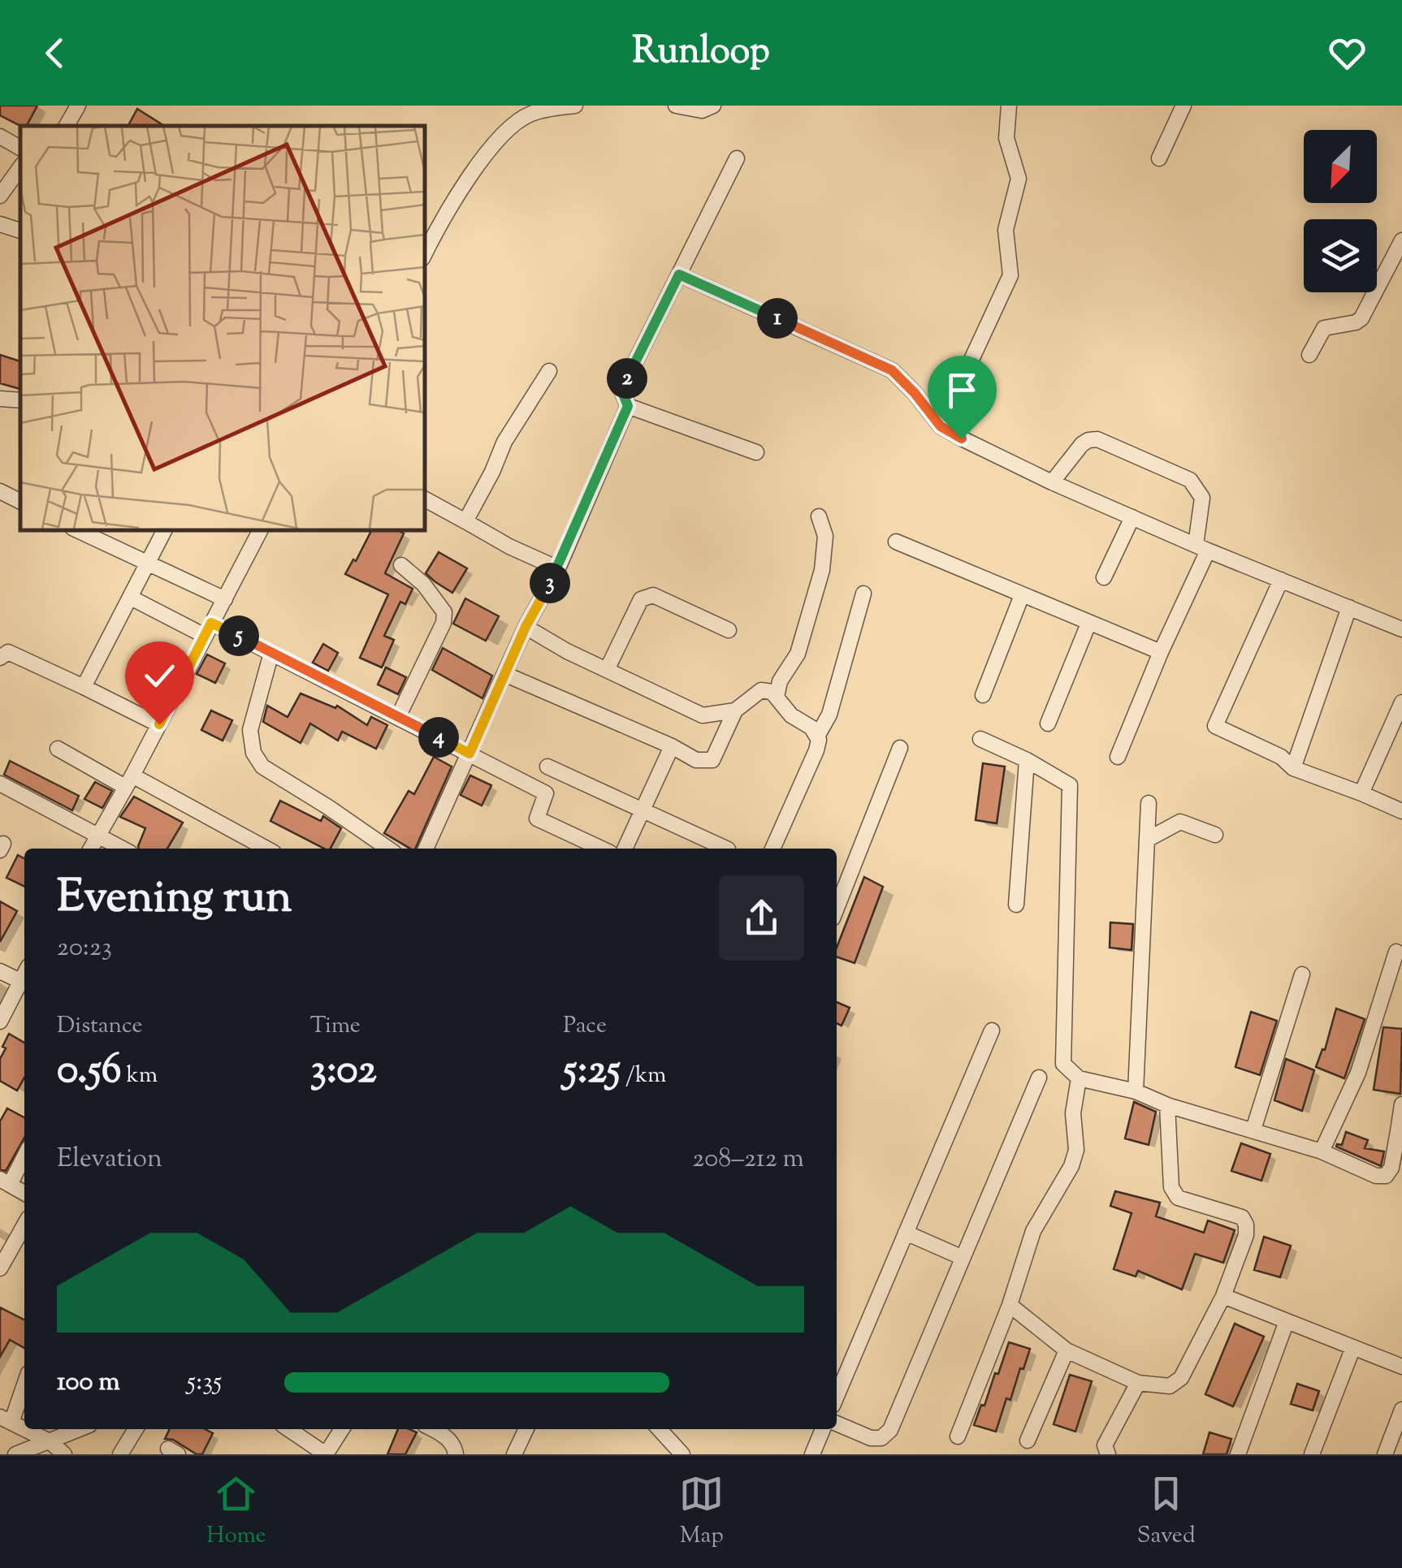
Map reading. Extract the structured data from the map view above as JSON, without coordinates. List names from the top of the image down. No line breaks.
{"north":"bottom left","page":{"header":"Runloop","pins":["1","2","3","5","4"],"heading":["Evening run","20:23"],"stats":[["Distance","0.56 km"],["Time","3:02"],["Pace","5:25 /km"]],"chart":["Elevation","208–212 m"],"list":[{"name":"100 m","note":"5:35"}],"tabs":["Home","Map","Saved"]}}
